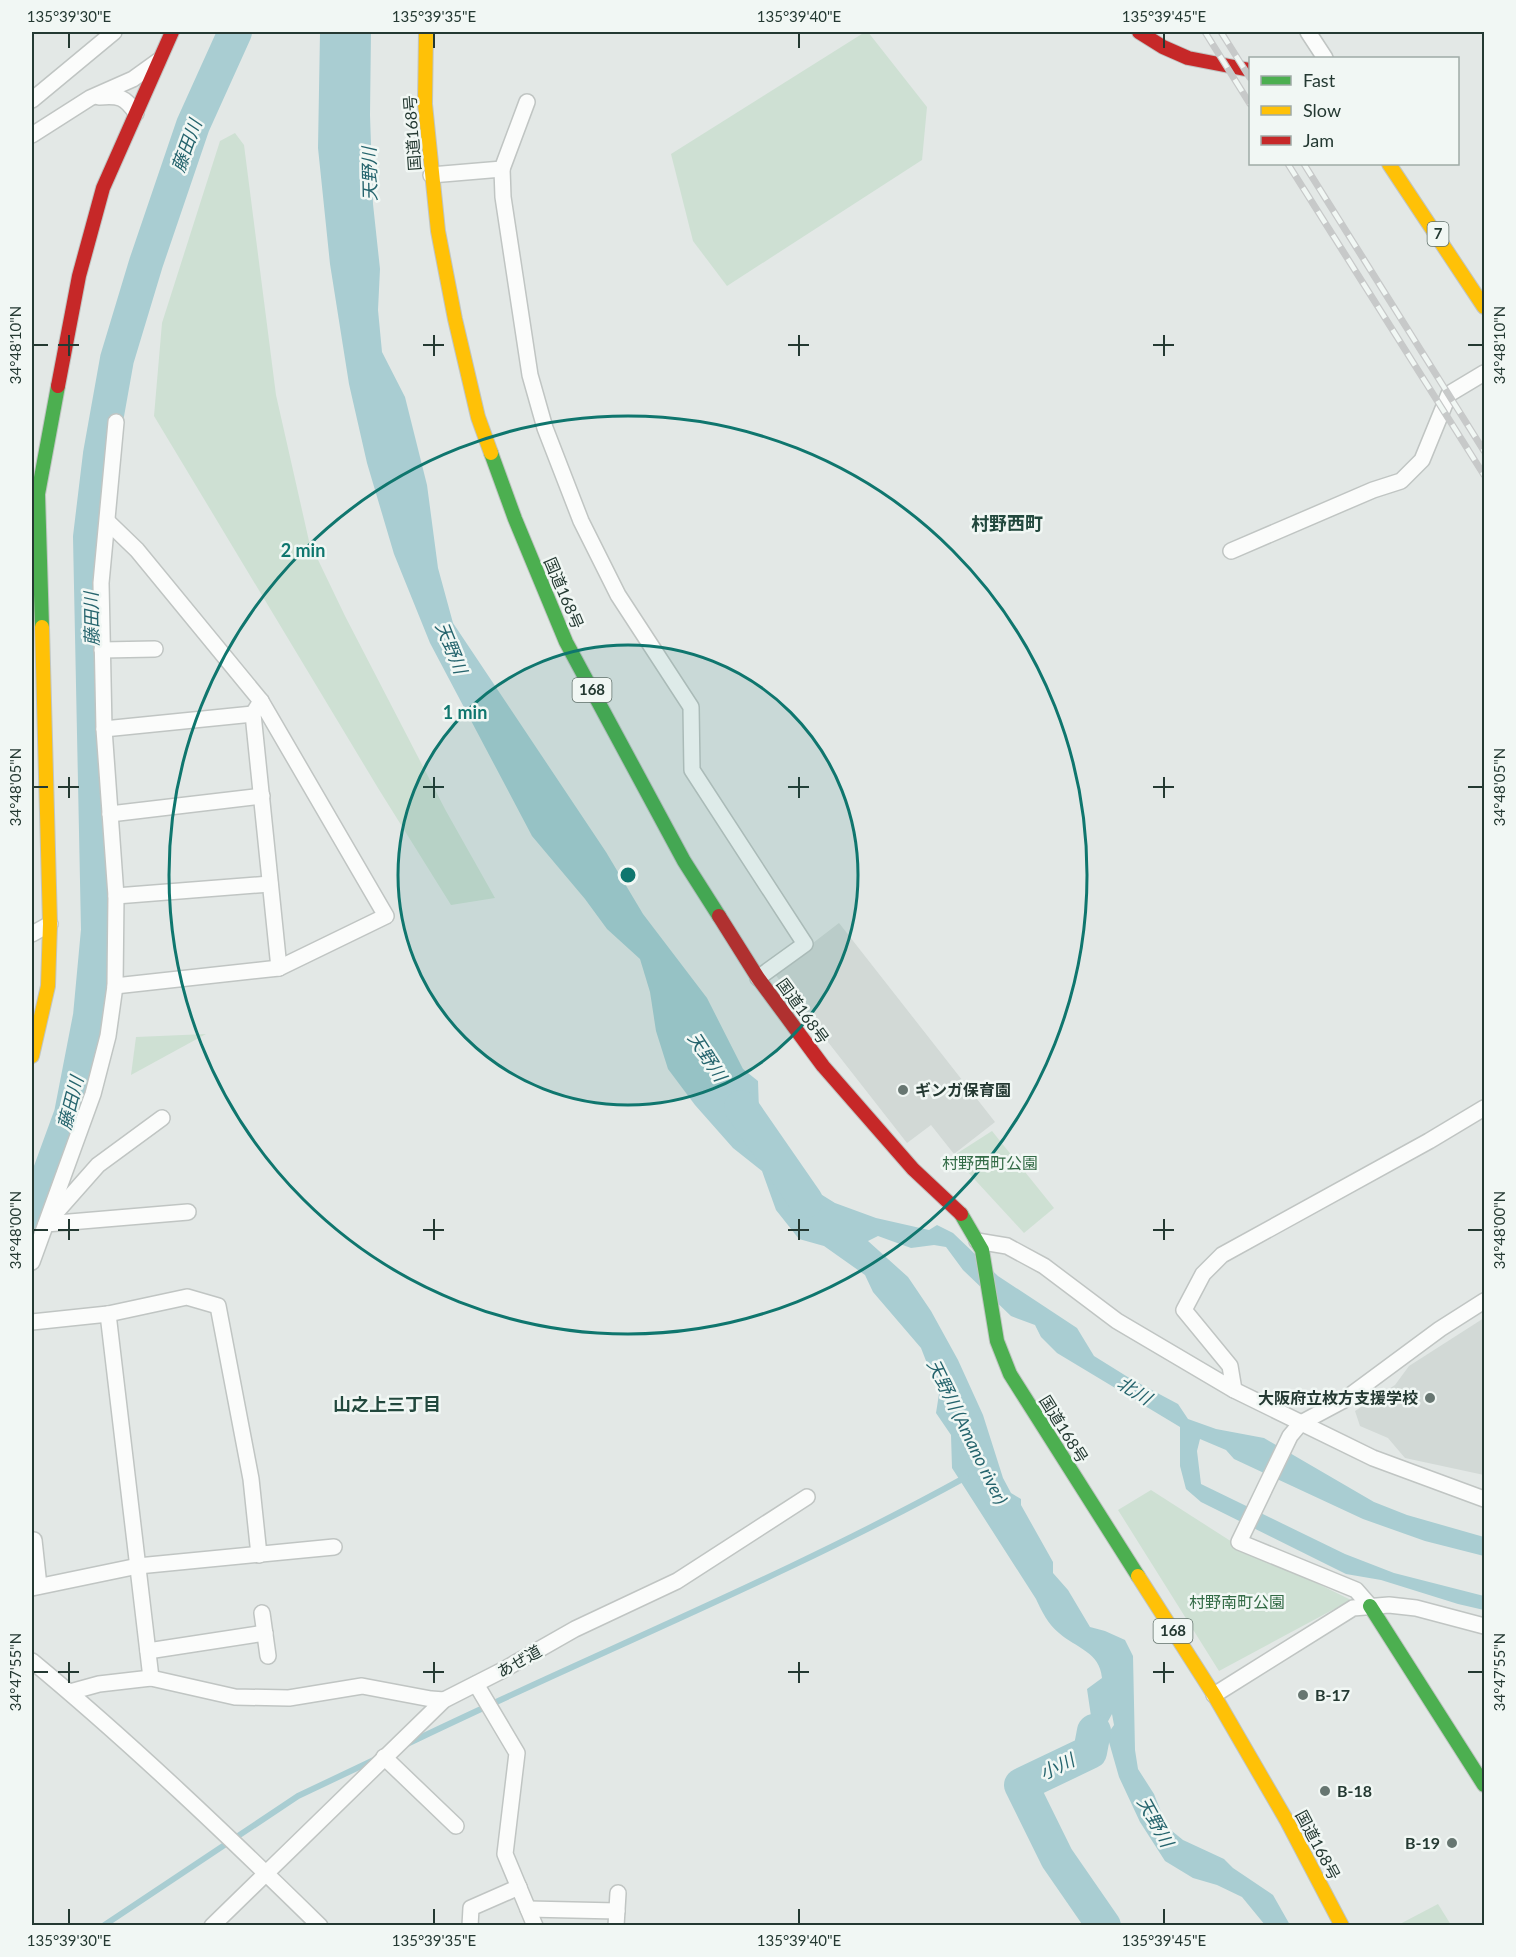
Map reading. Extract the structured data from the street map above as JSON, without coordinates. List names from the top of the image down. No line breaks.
{"streets":{"main road":["国道168号","7","168"],"street":["あぜ道"]},"districts":["村野西町","山之上三丁目"],"water":["藤田川","天野川","北川","天野川 (Amano river)","小川"],"parks":["村野西町公園","村野南町公園"],"places":["ギンガ保育園","大阪府立枚方支援学校","B-17","B-18","B-19"],"legend":["Fast","Slow","Jam"],"coordinates":["135°39'30\"E","135°39'35\"E","135°39'40\"E","135°39'45\"E","34°48'10\"N","34°48'05\"N","34°48'00\"N","34°47'55\"N"],"rings":["2 min","1 min"]}
